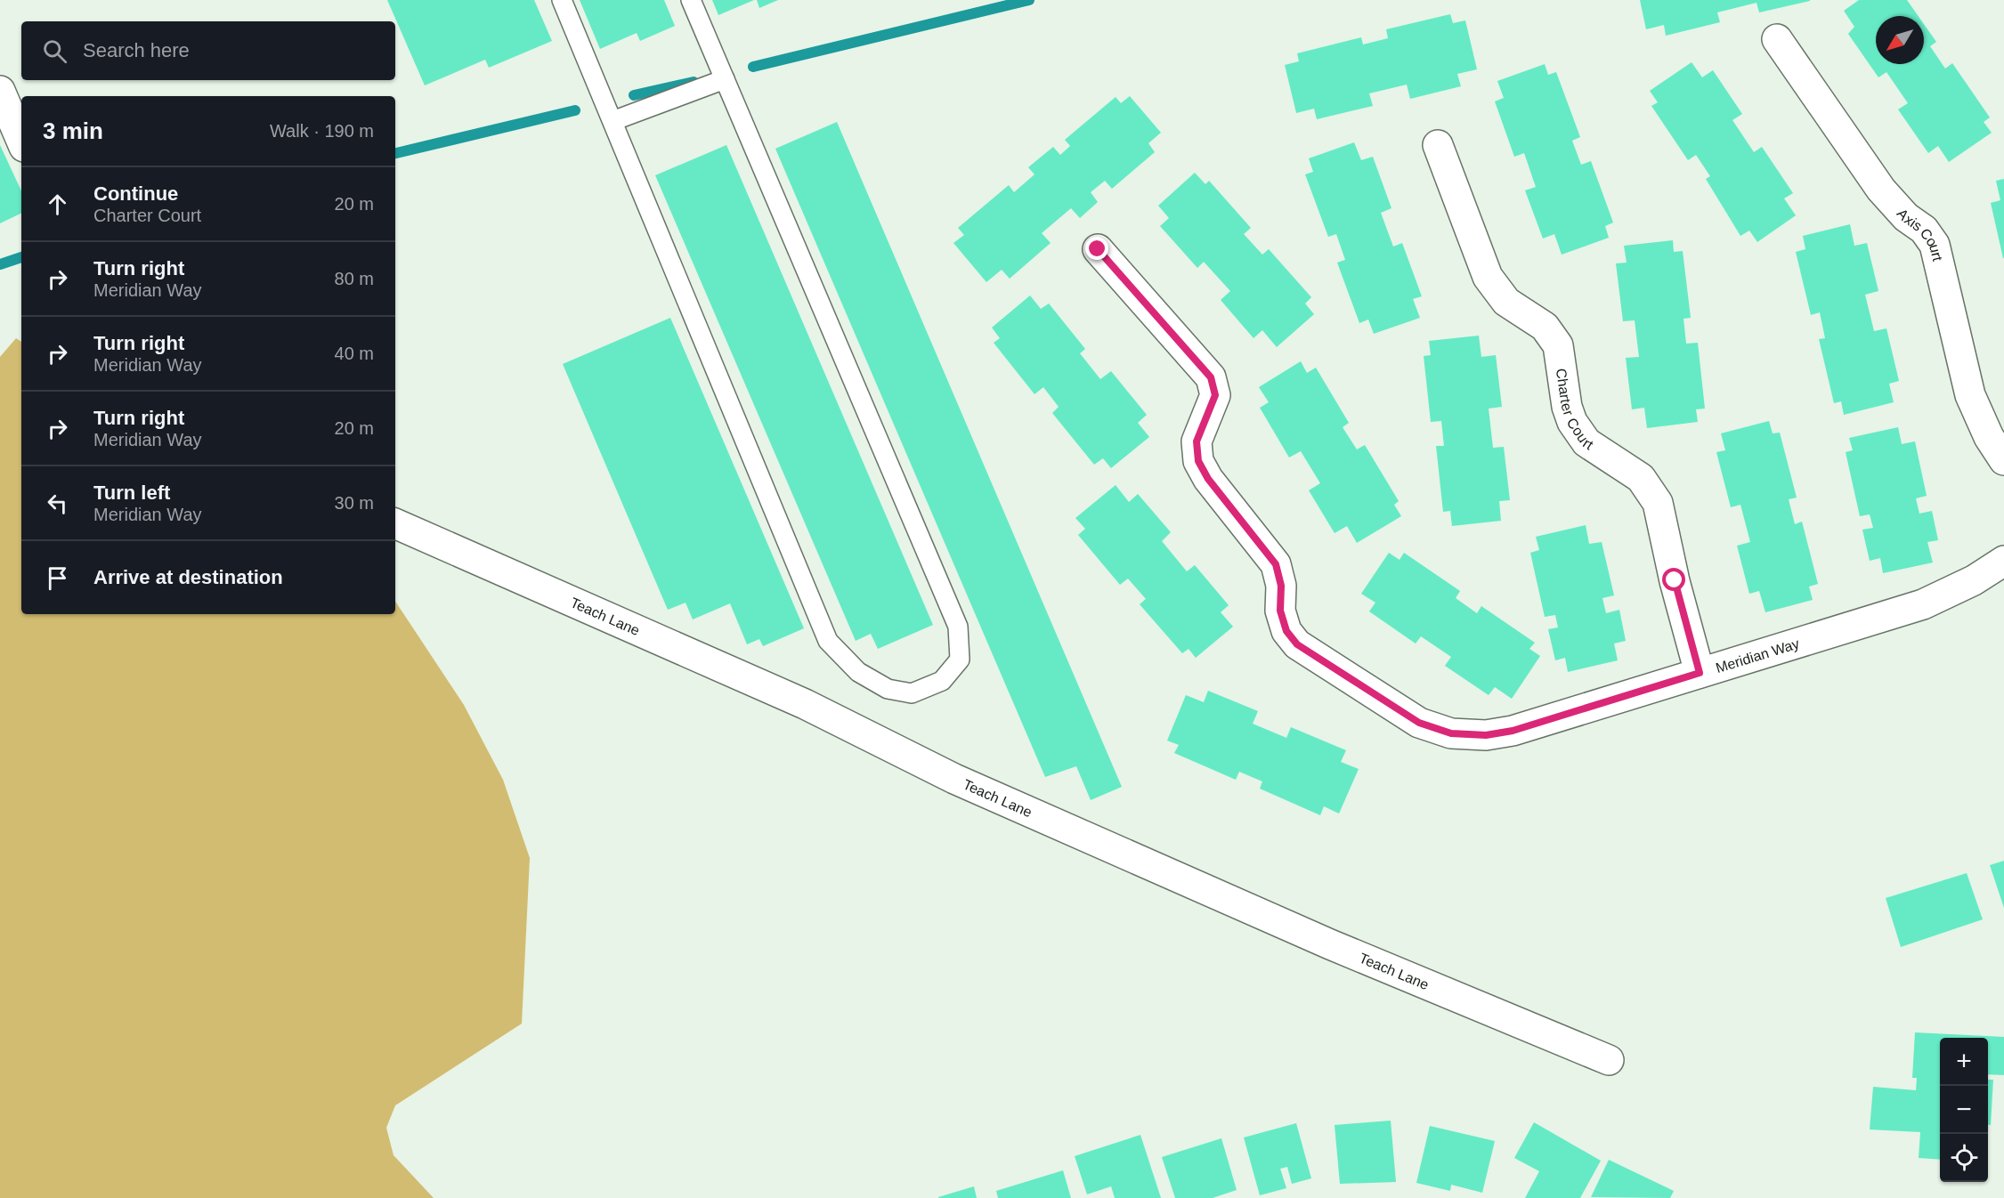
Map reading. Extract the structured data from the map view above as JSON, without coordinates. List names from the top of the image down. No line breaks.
{"streets":{"street":["Axis Court","Charter Court","Teach Lane","Meridian Way"]},"crossings":[["Charter Court","Meridian Way"]],"north":"bottom left","page":{"search":"Search here","heading":["3 min","Walk · 190 m"],"list":[["Continue","Charter Court","20 m"],["Turn right","Meridian Way","80 m"],["Turn right","Meridian Way","40 m"],["Turn right","Meridian Way","20 m"],["Turn left","Meridian Way","30 m"],"Arrive at destination"],"map_buttons":["+","−"]}}
